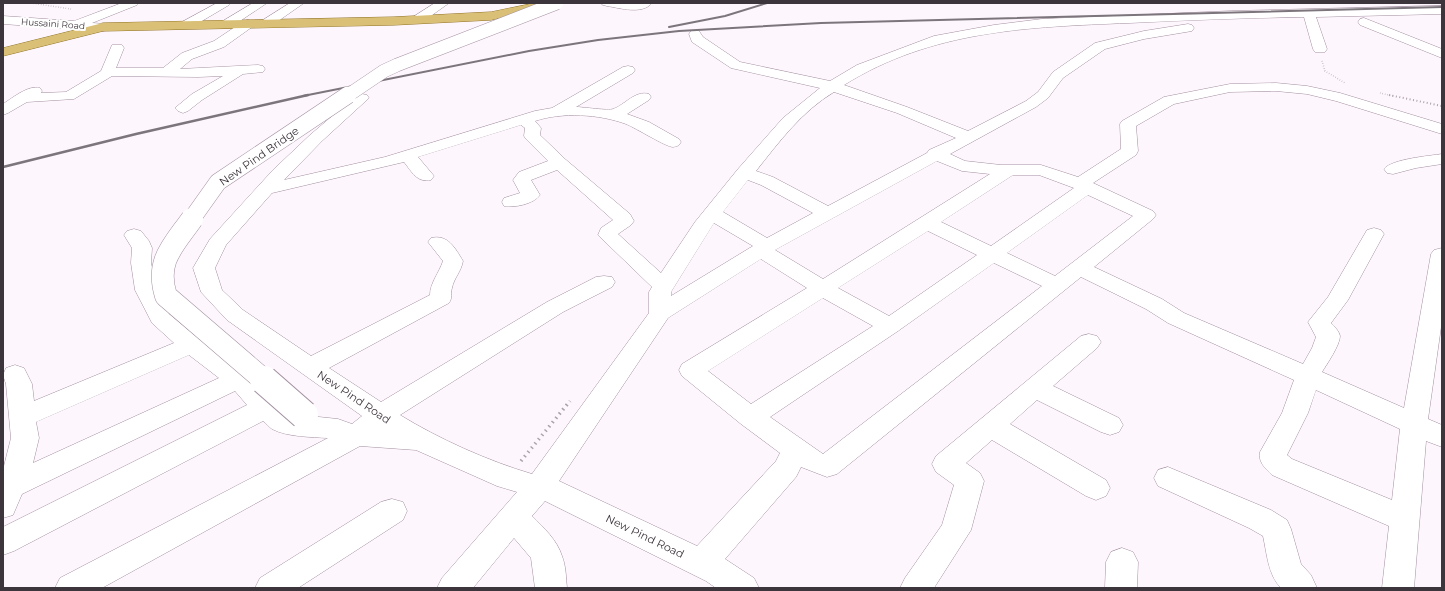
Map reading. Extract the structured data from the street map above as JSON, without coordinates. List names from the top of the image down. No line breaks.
{"streets":{"street":["Hussaini Road","New Pind Bridge","New Pind Road"]}}
